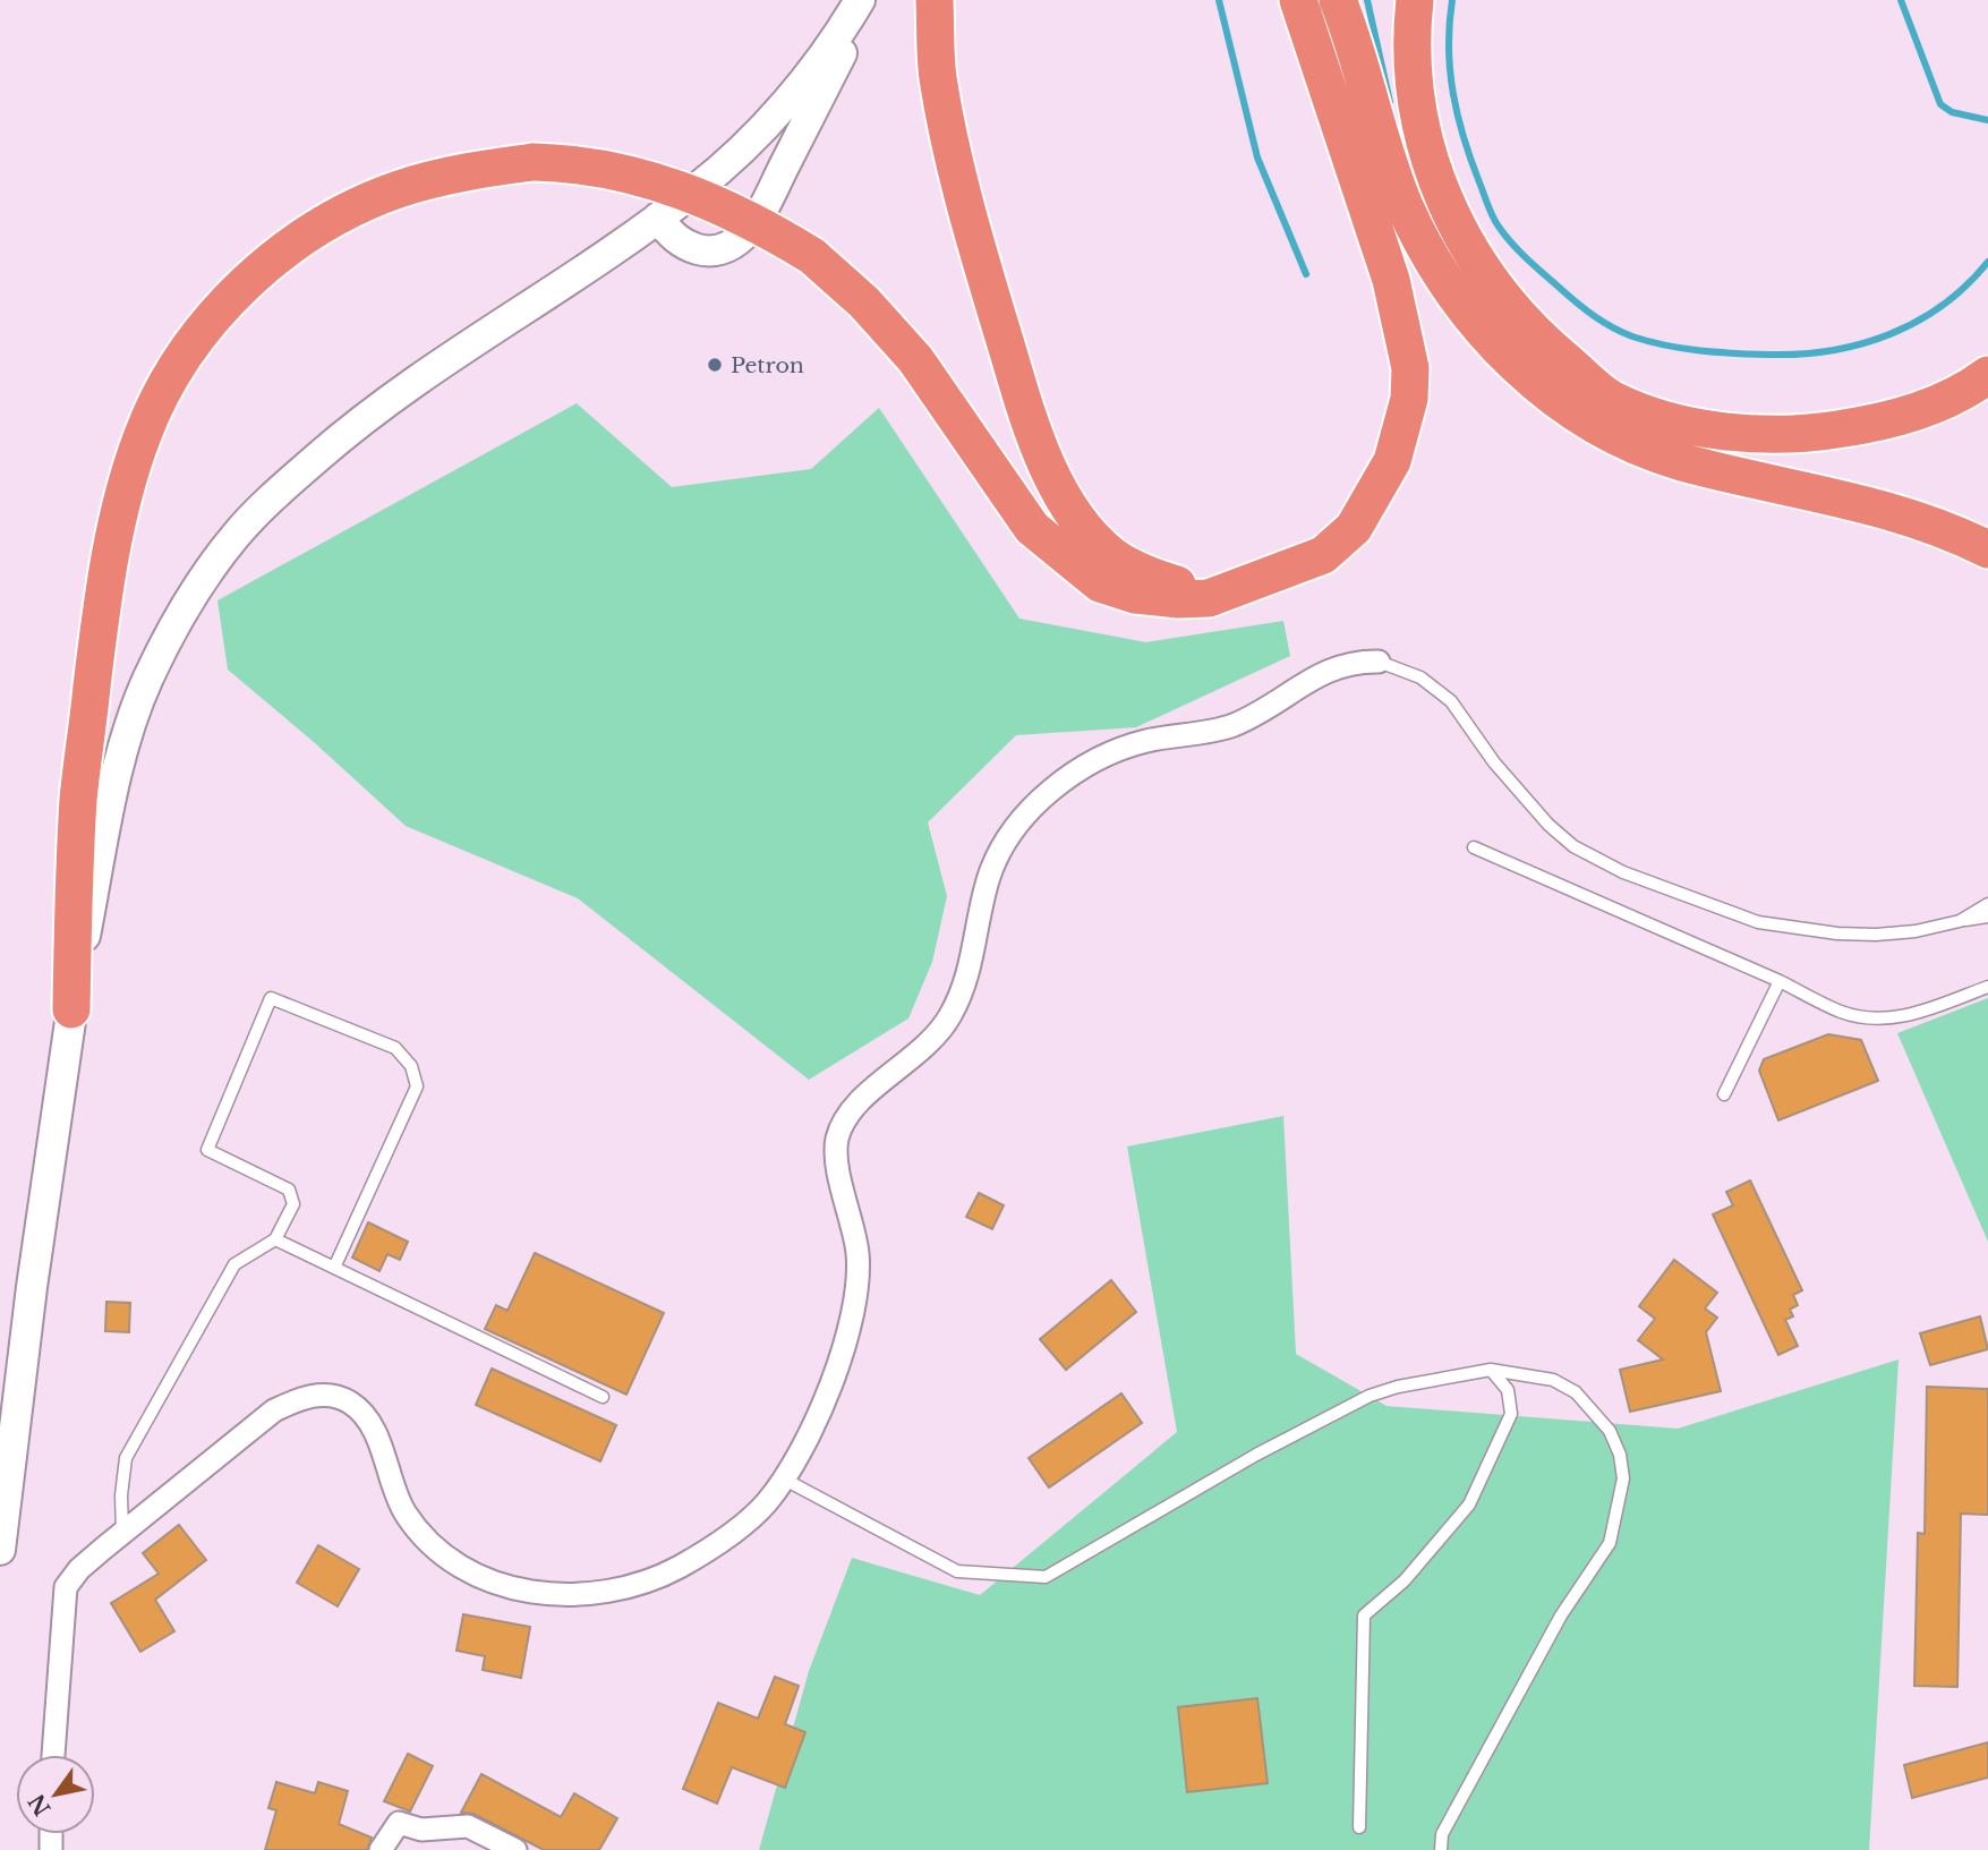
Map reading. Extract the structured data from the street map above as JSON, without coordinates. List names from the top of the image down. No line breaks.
{"places":["Petron"],"north":"bottom left"}
